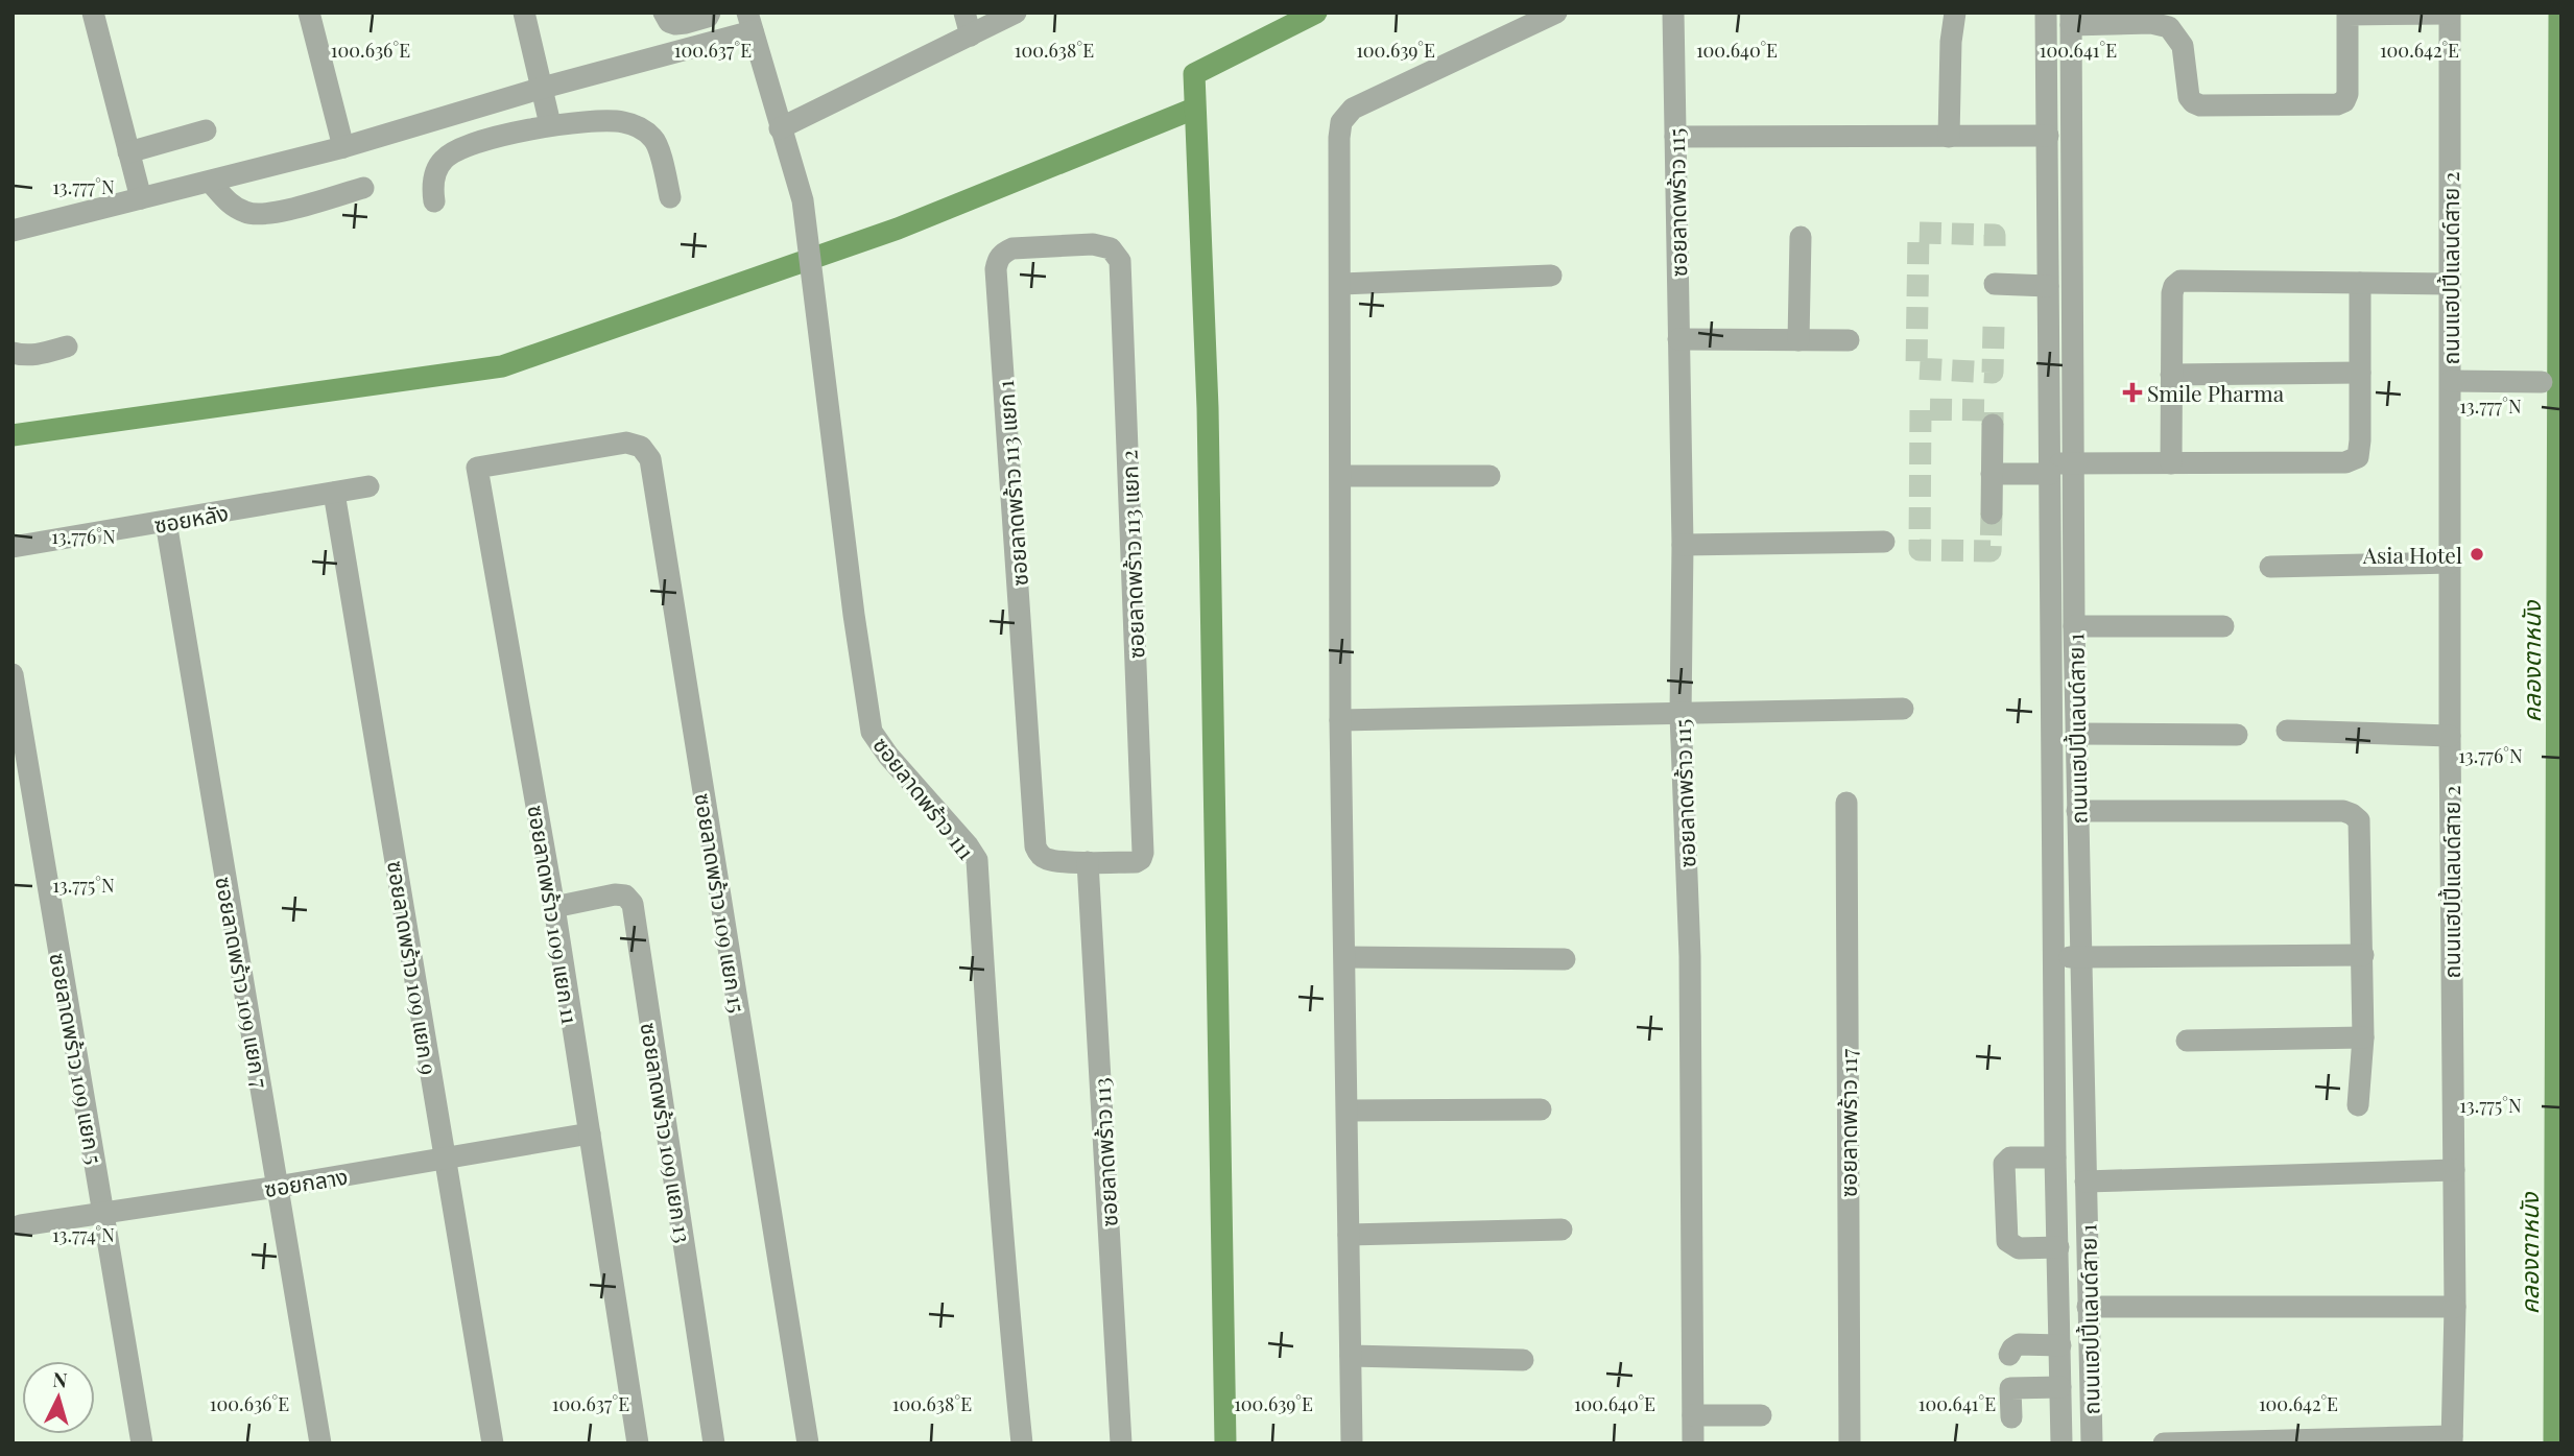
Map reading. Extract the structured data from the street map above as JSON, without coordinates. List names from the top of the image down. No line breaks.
{"streets":{"street":["ซอยลาดพร้าว 115","ถนนแฮปปี้แลนด์สาย 2","ซอยลาดพร้าว 113 แยก 1","ซอยหลัง","ซอยลาดพร้าว 113 แยก 2","ถนนแฮปปี้แลนด์สาย 1","ซอยลาดพร้าว 111","ซอยลาดพร้าว 109 แยก 15","ซอยลาดพร้าว 109 แยก 11","ซอยลาดพร้าว 109 แยก 9","ซอยลาดพร้าว 109 แยก 7","ซอยลาดพร้าว 109 แยก 5","ซอยลาดพร้าว 117","ซอยลาดพร้าว 109 แยก 13","ซอยลาดพร้าว 113","ซอยกลาง"]},"crossings":[["ซอยลาดพร้าว 113 แยก 1","ซอยลาดพร้าว 113 แยก 2"],["ซอยลาดพร้าว 113 แยก 1","ซอยลาดพร้าว 113"],["ซอยหลัง","ซอยลาดพร้าว 109 แยก 9"],["ซอยหลัง","ซอยลาดพร้าว 109 แยก 7"],["ซอยลาดพร้าว 113 แยก 2","ซอยลาดพร้าว 113"],["ซอยลาดพร้าว 109 แยก 15","ซอยลาดพร้าว 109 แยก 11"],["ซอยลาดพร้าว 109 แยก 11","ซอยลาดพร้าว 109 แยก 13"],["ซอยลาดพร้าว 109 แยก 11","ซอยกลาง"],["ซอยลาดพร้าว 109 แยก 9","ซอยกลาง"],["ซอยลาดพร้าว 109 แยก 7","ซอยกลาง"],["ซอยลาดพร้าว 109 แยก 5","ซอยกลาง"]],"water":["คลองตาหนัง"],"places":{"health":["Smile Pharma"],"other":["Asia Hotel"]},"north":"top","coordinates":["100.636°E","100.637°E","100.638°E","100.639°E","100.640°E","100.641°E","100.642°E","13.777°N","13.776°N","13.775°N","13.774°N"]}
